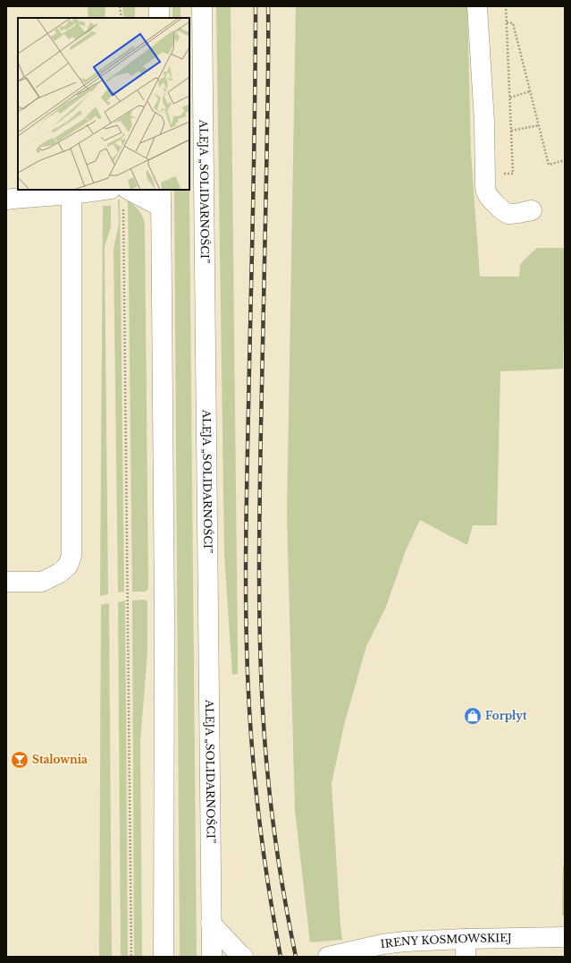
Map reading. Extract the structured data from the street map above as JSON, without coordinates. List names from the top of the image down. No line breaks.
{"streets":{"main road":["ALEJA „SOLIDARNOŚCI”","IRENY KOSMOWSKIEJ"]},"places":{"shop":["Forpłyt"],"bar":["Stalownia"]}}
